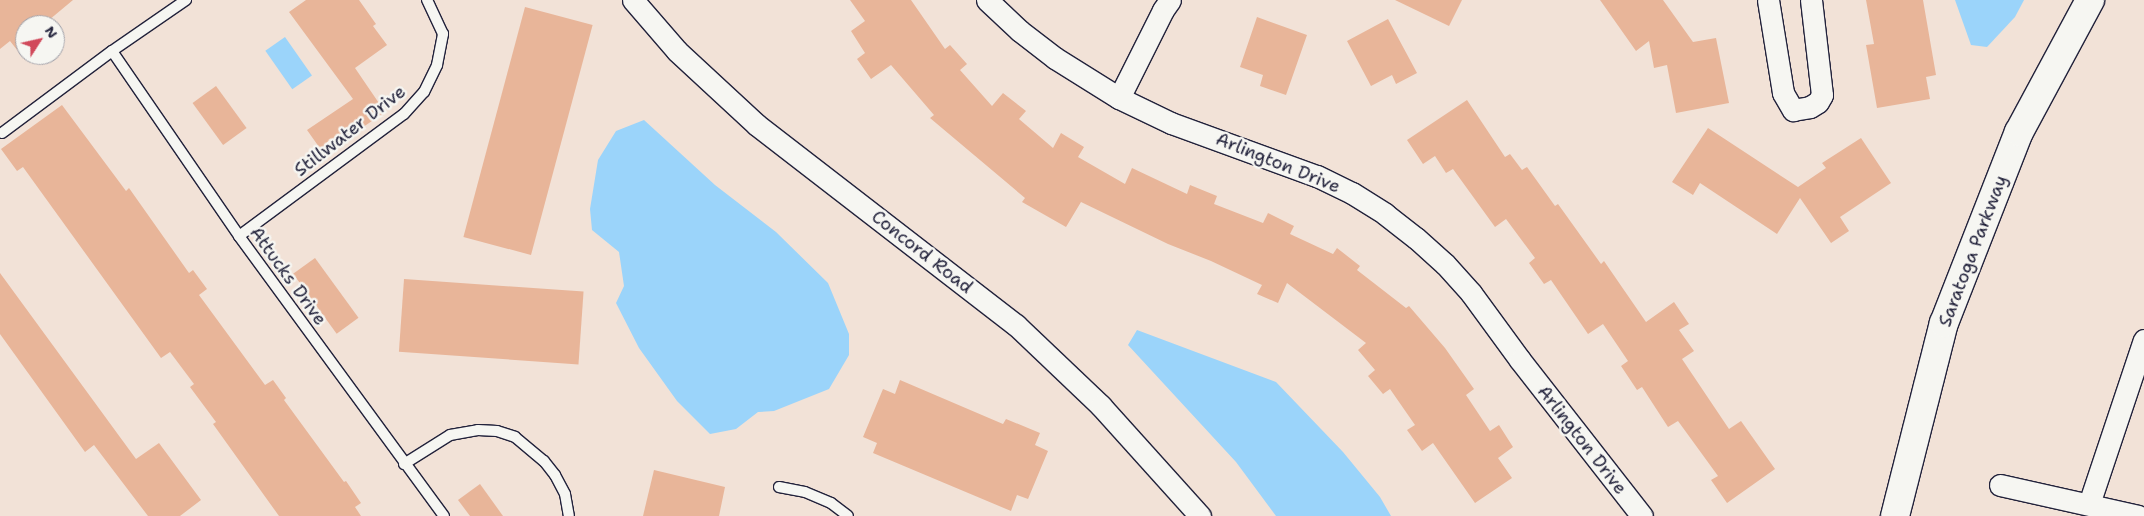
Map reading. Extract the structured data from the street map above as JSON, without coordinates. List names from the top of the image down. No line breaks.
{"streets":{"street":["Arlington Drive","Saratoga Parkway","Concord Road"],"lane":["Stillwater Drive","Attucks Drive"]},"crossings":[["Stillwater Drive","Attucks Drive"]],"north":"top right"}
